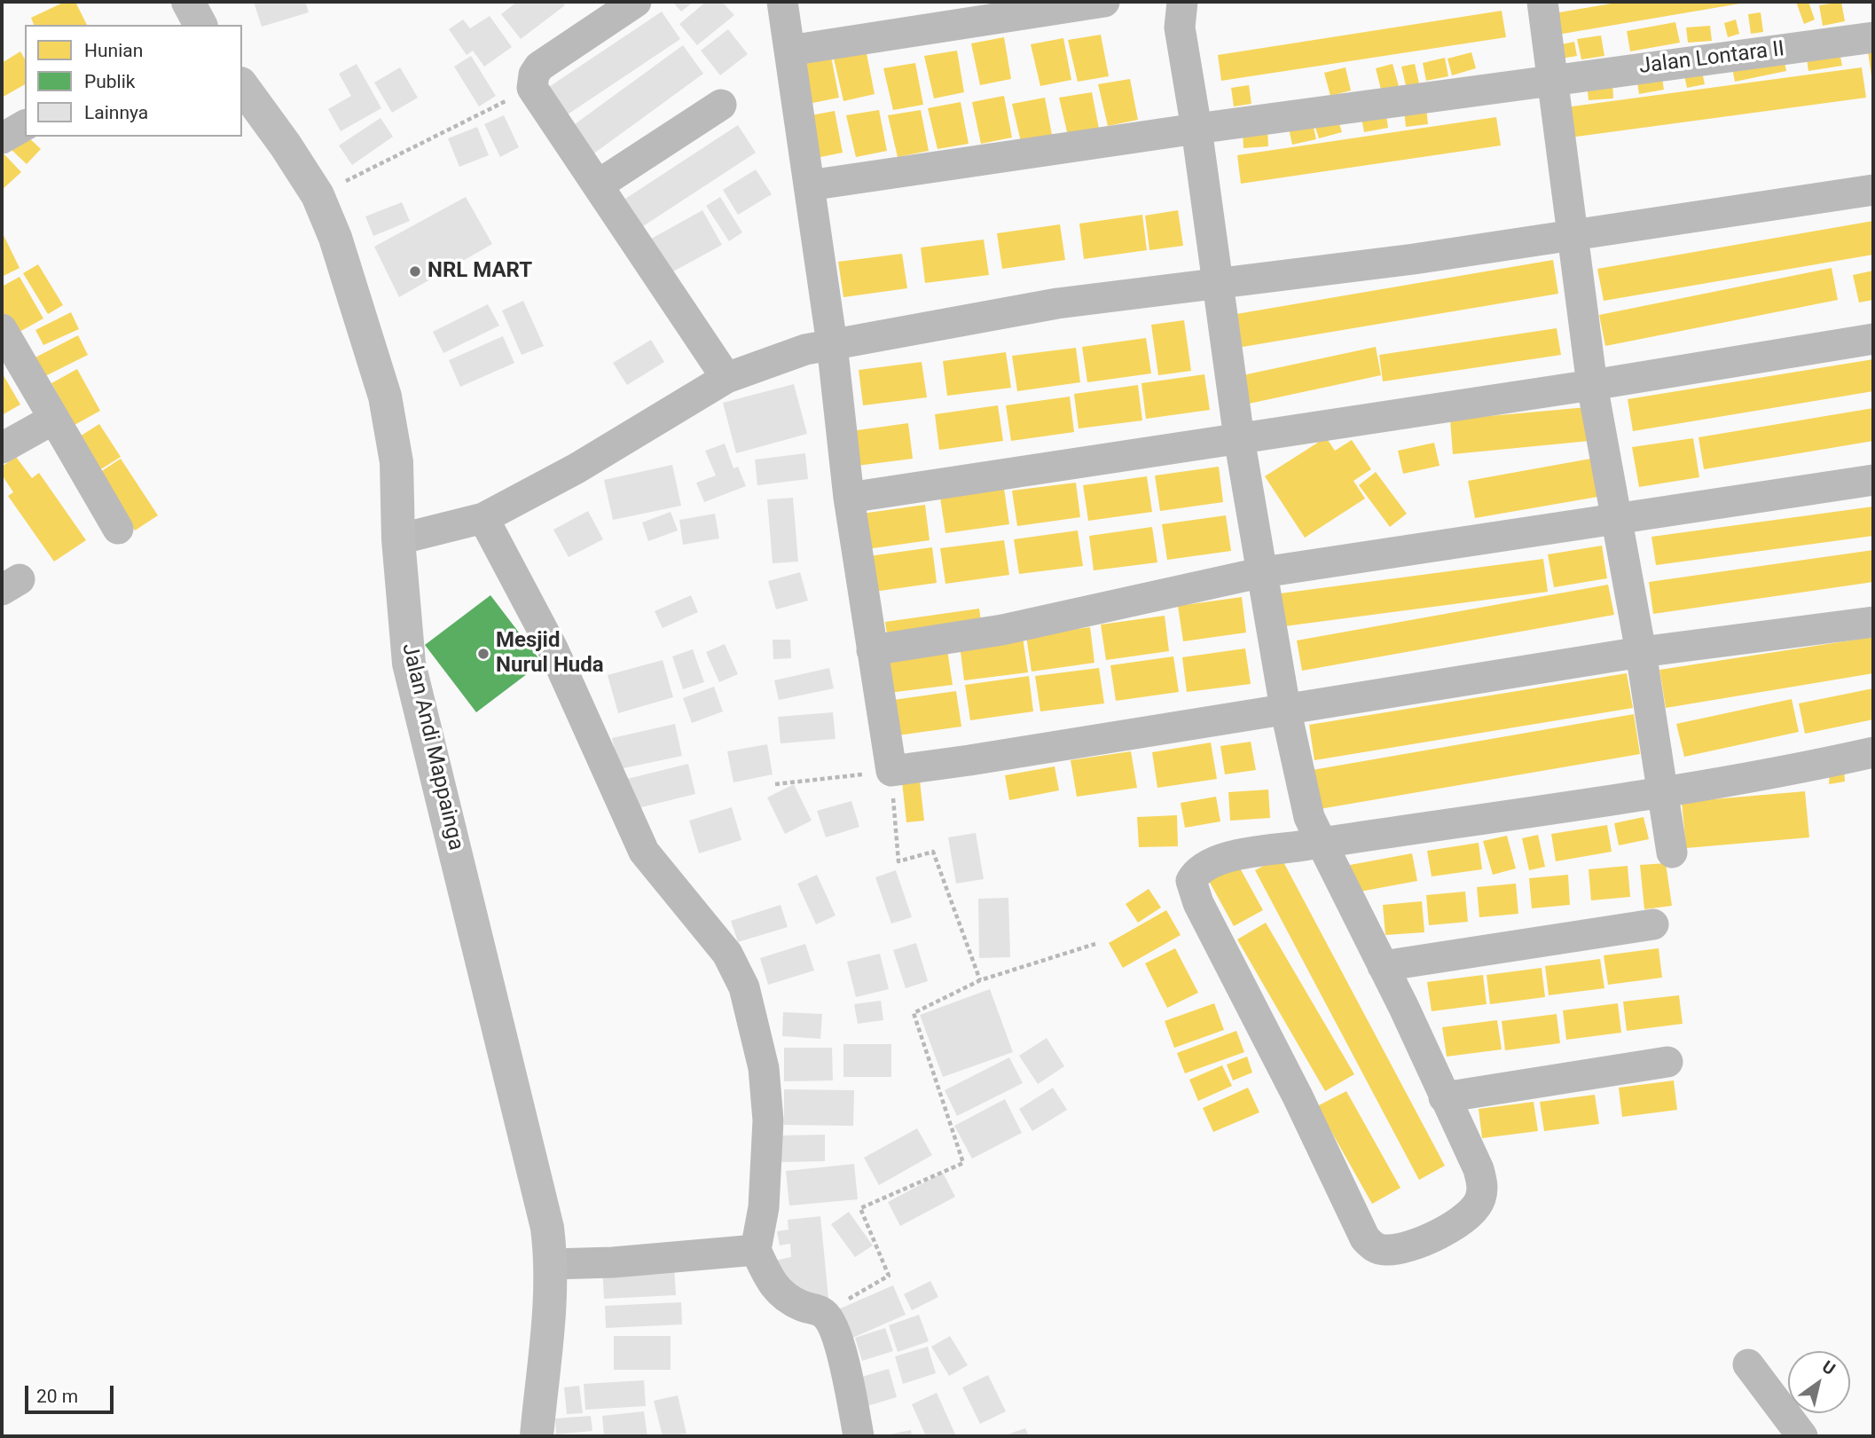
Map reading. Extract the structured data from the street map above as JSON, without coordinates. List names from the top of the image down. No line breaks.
{"streets":{"main road":["Jalan Andi Mappainga"],"street":["Jalan Lontara II"]},"places":["NRL MART","Mesjid Nurul Huda"],"legend":["Hunian","Publik","Lainnya"],"scale_bar":"20 m","north":"top right"}
